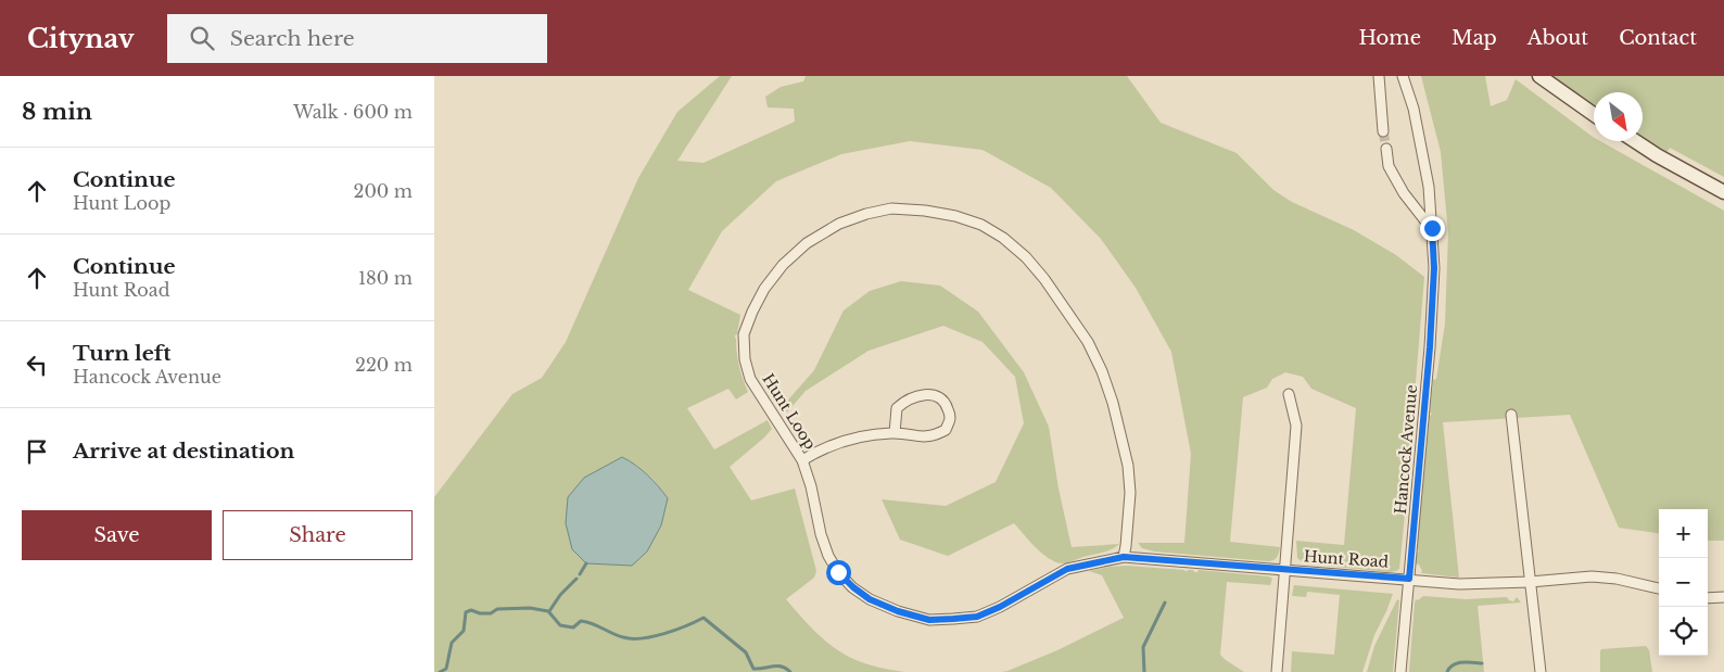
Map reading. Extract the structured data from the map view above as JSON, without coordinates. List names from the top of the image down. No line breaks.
{"streets":{"street":["Hunt Loop","Hancock Avenue","Hunt Road"]},"crossings":[["Hunt Loop","Hunt Road"],["Hancock Avenue","Hunt Road"]],"north":"bottom right","page":{"header":"Citynav","search":"Search here","nav":["Home","Map","About","Contact"],"heading":["8 min","Walk · 600 m"],"list":[["Continue","Hunt Loop","200 m"],["Continue","Hunt Road","180 m"],["Turn left","Hancock Avenue","220 m"],"Arrive at destination"],"buttons":["Save","Share"],"map_buttons":["+","−"]}}
